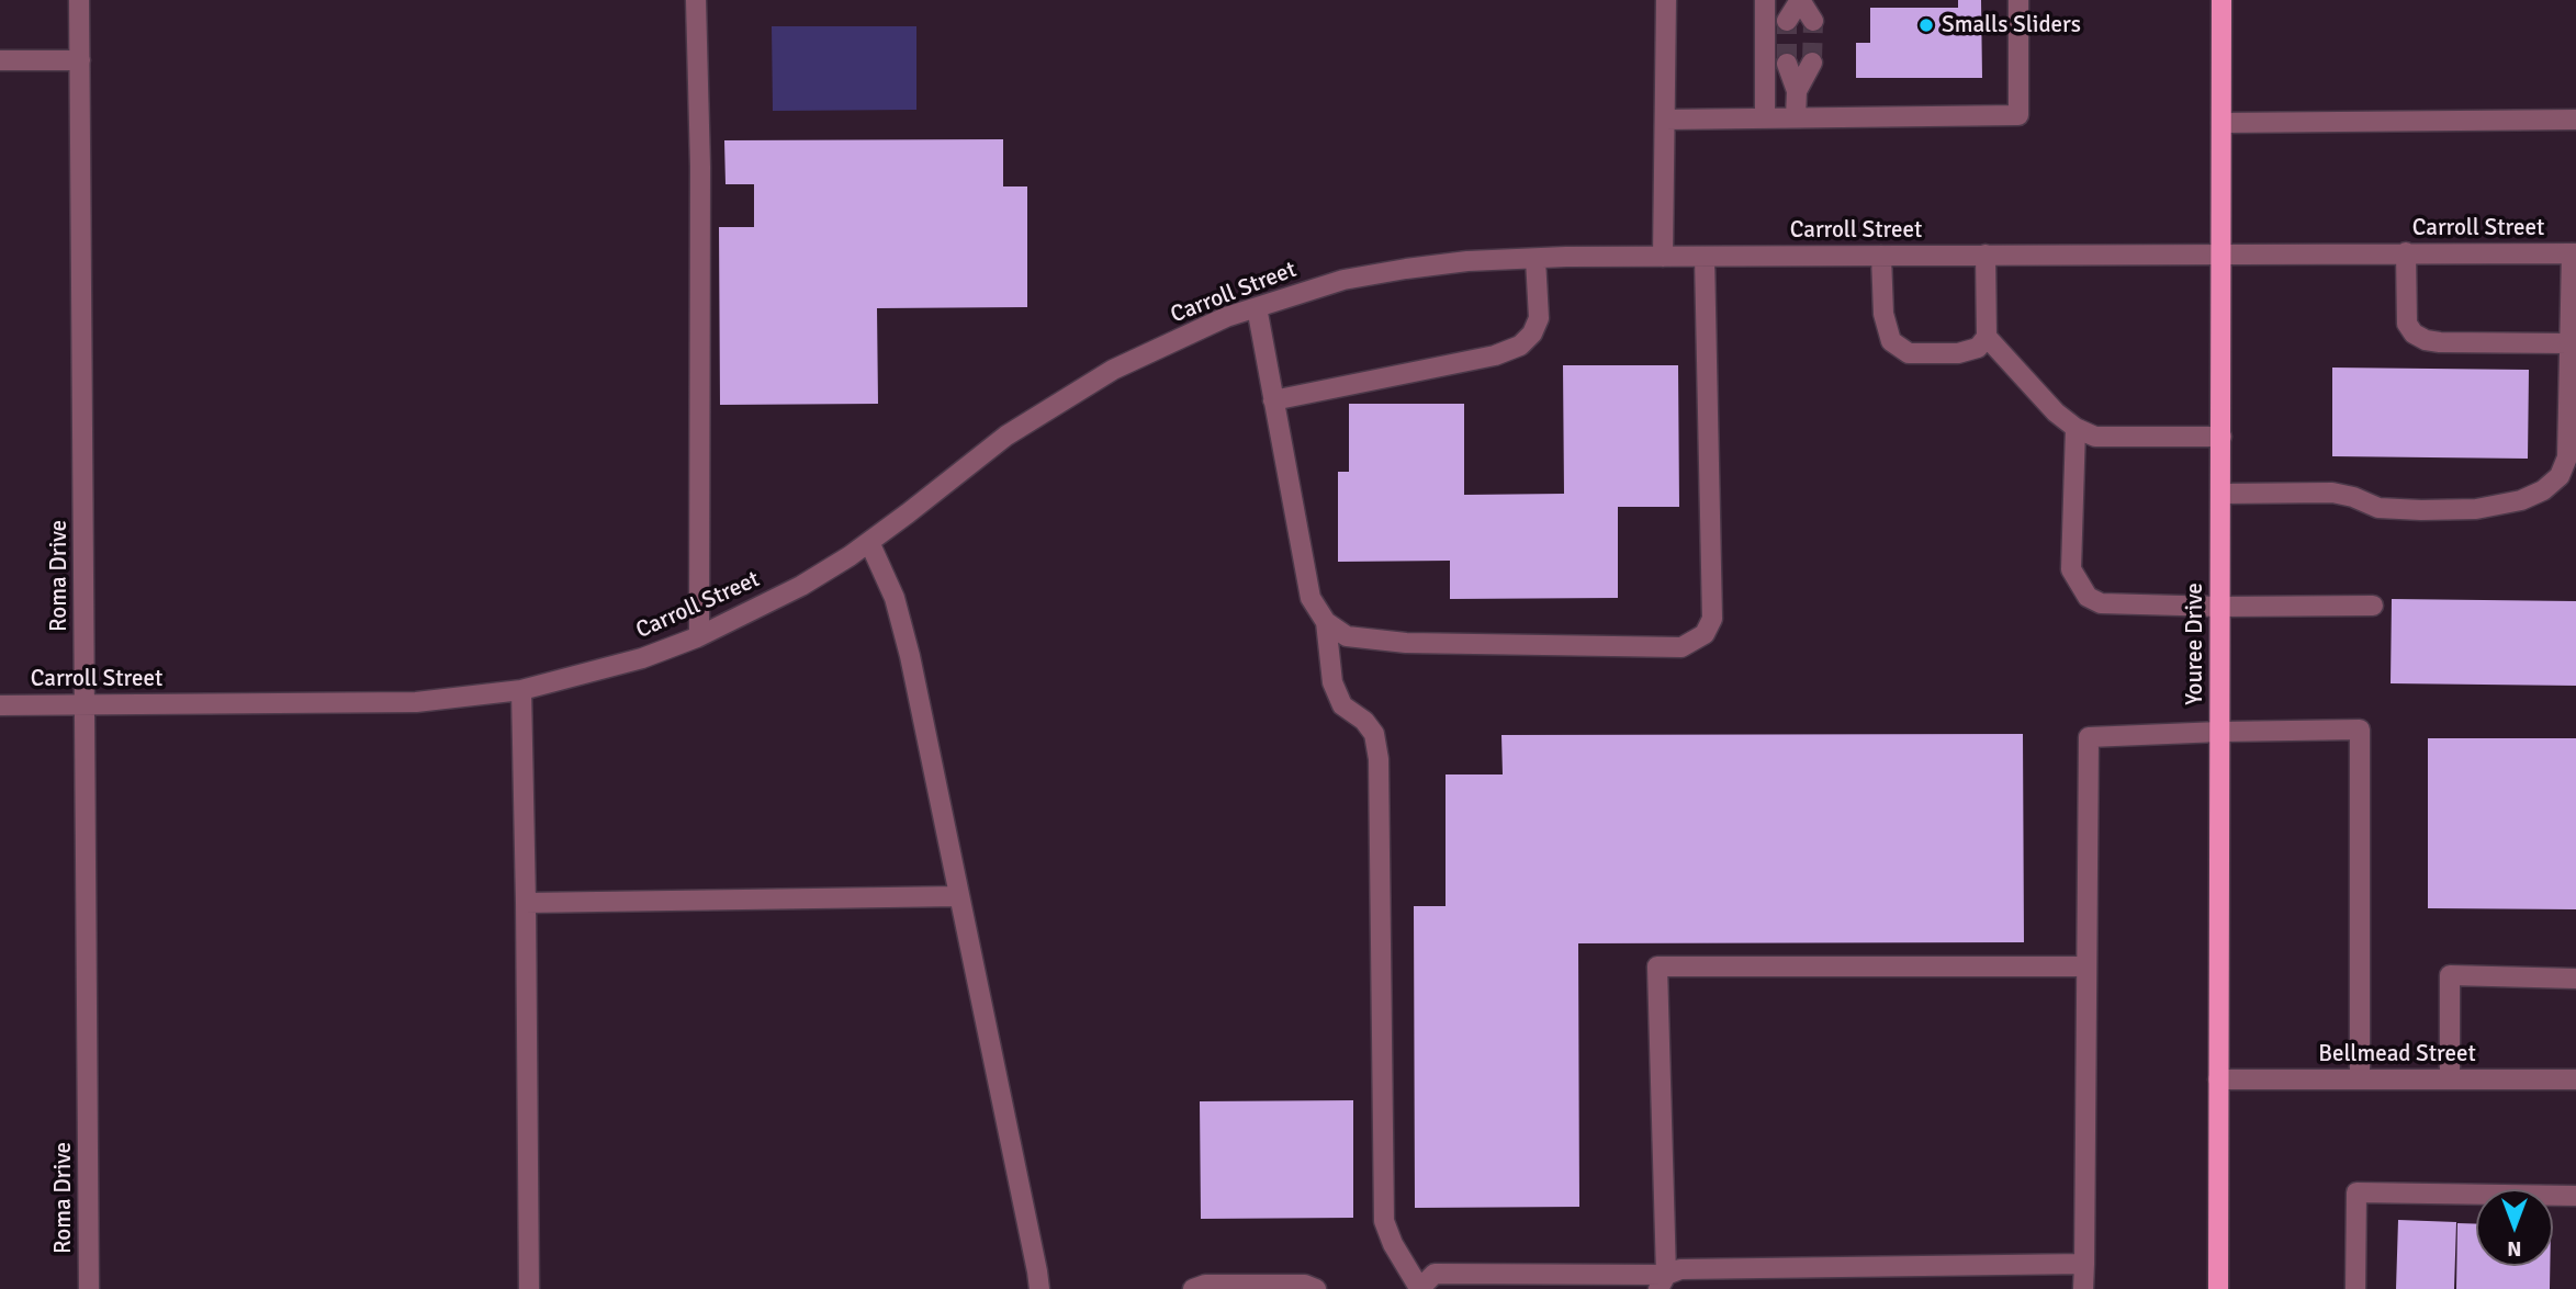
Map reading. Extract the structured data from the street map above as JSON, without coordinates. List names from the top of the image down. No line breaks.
{"streets":{"main road":["Youree Drive"],"street":["Carroll Street","Roma Drive","Bellmead Street"]},"crossings":[["Carroll Street","Roma Drive"],["Carroll Street","Youree Drive"],["Youree Drive","Bellmead Street"]],"places":["Smalls Sliders"],"north":"bottom"}
